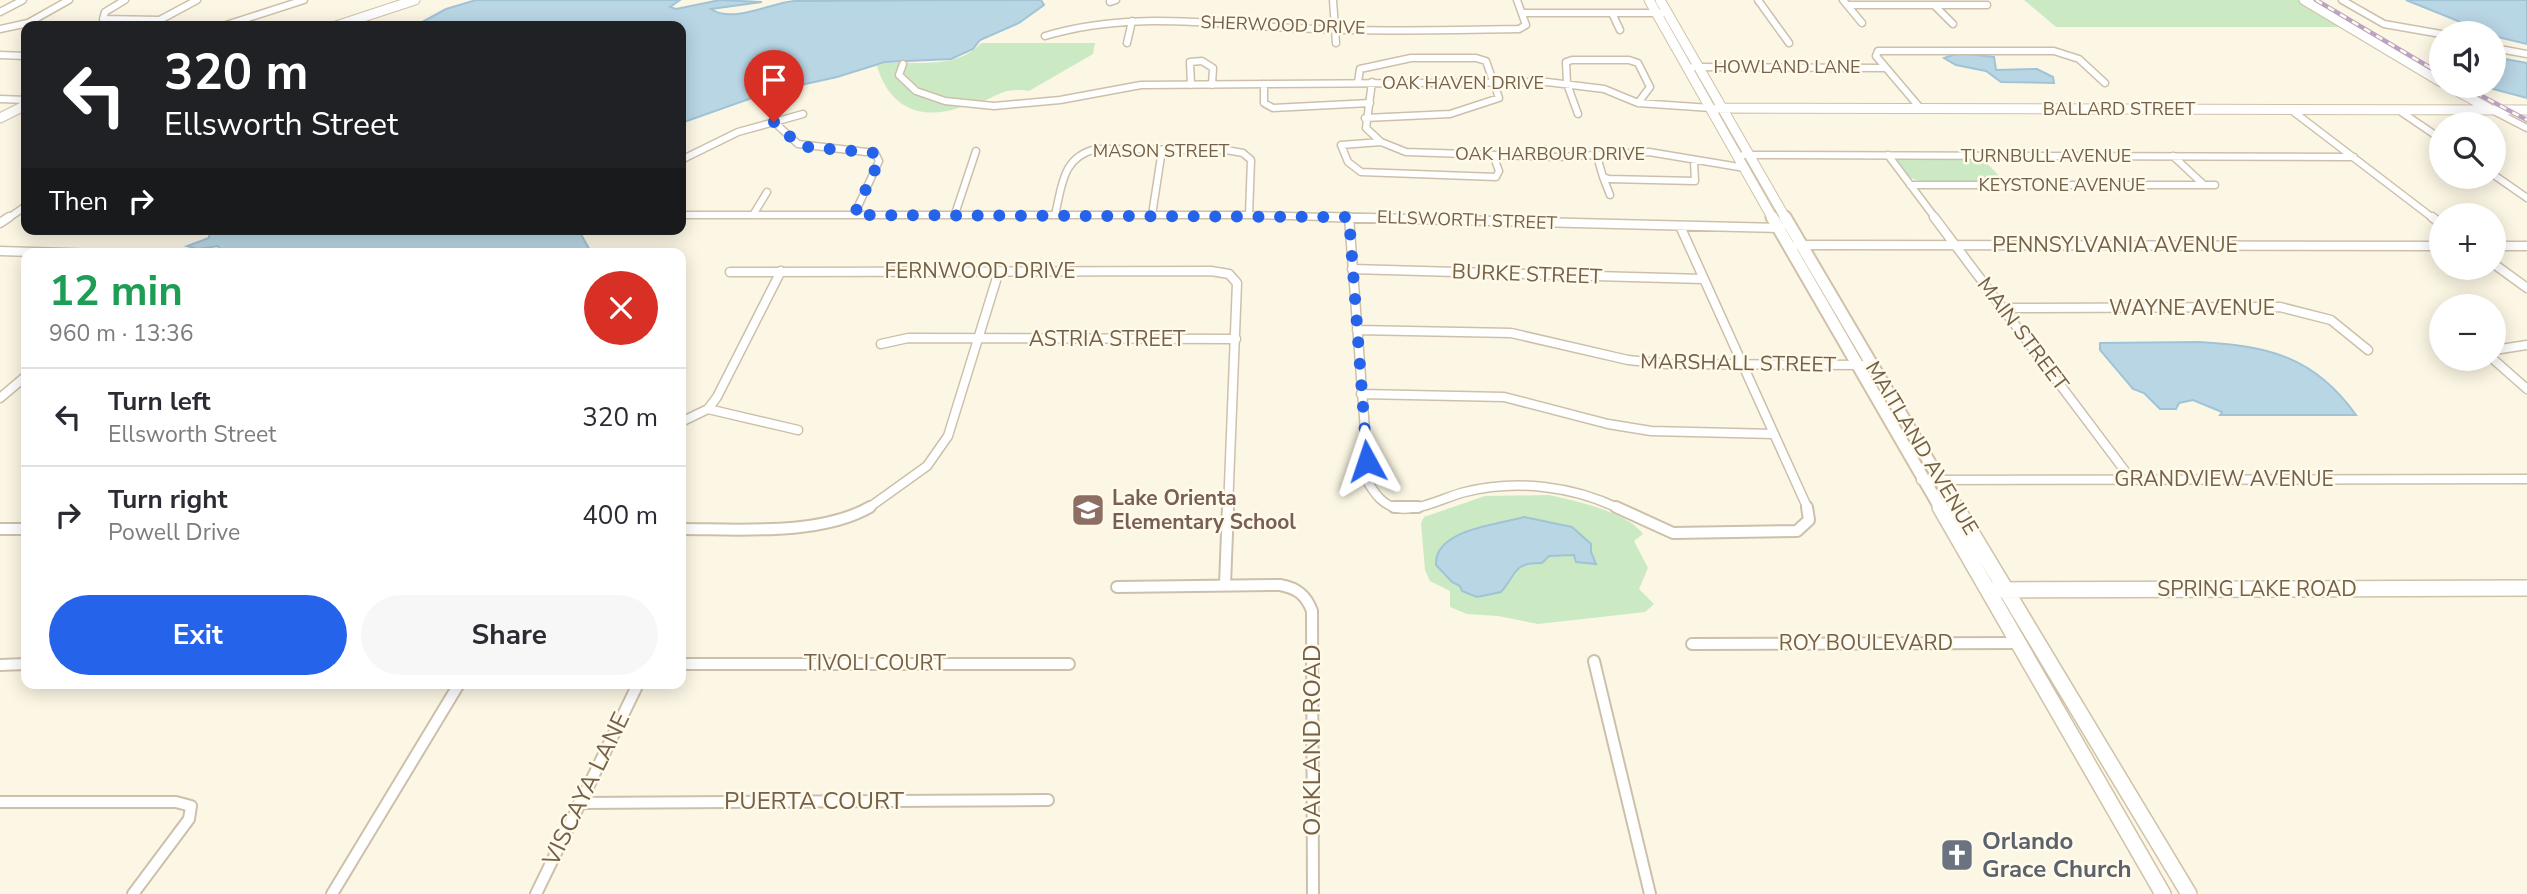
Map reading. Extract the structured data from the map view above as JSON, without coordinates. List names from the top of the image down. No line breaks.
{"streets":{"main road":["BALLARD STREET","MAITLAND AVENUE","SPRING LAKE ROAD"],"street":["SHERWOOD DRIVE","HOWLAND LANE","OAK HAVEN DRIVE","MASON STREET","OAK HARBOUR DRIVE","TURNBULL AVENUE","KEYSTONE AVENUE","ELLSWORTH STREET","PENNSYLVANIA AVENUE","FERNWOOD DRIVE","BURKE STREET","WAYNE AVENUE","MAIN STREET","ASTRIA STREET","MARSHALL STREET","GRANDVIEW AVENUE","ROY BOULEVARD","TIVOLI COURT","OAKLAND ROAD","VISCAYA LANE","PUERTA COURT"]},"crossings":[["HOWLAND LANE","MAITLAND AVENUE"],["OAK HAVEN DRIVE","BALLARD STREET"],["OAK HAVEN DRIVE","MAITLAND AVENUE"],["BALLARD STREET","MAITLAND AVENUE"],["MASON STREET","ELLSWORTH STREET"],["OAK HARBOUR DRIVE","MAITLAND AVENUE"],["TURNBULL AVENUE","MAIN STREET"],["TURNBULL AVENUE","MAITLAND AVENUE"],["KEYSTONE AVENUE","MAIN STREET"],["ELLSWORTH STREET","MAITLAND AVENUE"],["PENNSYLVANIA AVENUE","MAIN STREET"],["PENNSYLVANIA AVENUE","MAITLAND AVENUE"],["FERNWOOD DRIVE","ASTRIA STREET"],["WAYNE AVENUE","MAIN STREET"],["MAIN STREET","GRANDVIEW AVENUE"],["MARSHALL STREET","MAITLAND AVENUE"],["MAITLAND AVENUE","GRANDVIEW AVENUE"],["MAITLAND AVENUE","SPRING LAKE ROAD"],["MAITLAND AVENUE","ROY BOULEVARD"],["VISCAYA LANE","PUERTA COURT"]],"places":{"school or university":["Lake Orienta Elementary School"],"church":["Orlando Grace Church"]},"page":{"map_buttons":["+","−"],"turn":["320 m","Ellsworth Street"],"then":"Then","heading":["12 min","960 m · 13:36"],"list":[{"name":"Turn left","note":"Ellsworth Street","value":"320 m"},{"name":"Turn right","note":"Powell Drive","value":"400 m"}],"buttons":["Exit","Share"]}}
